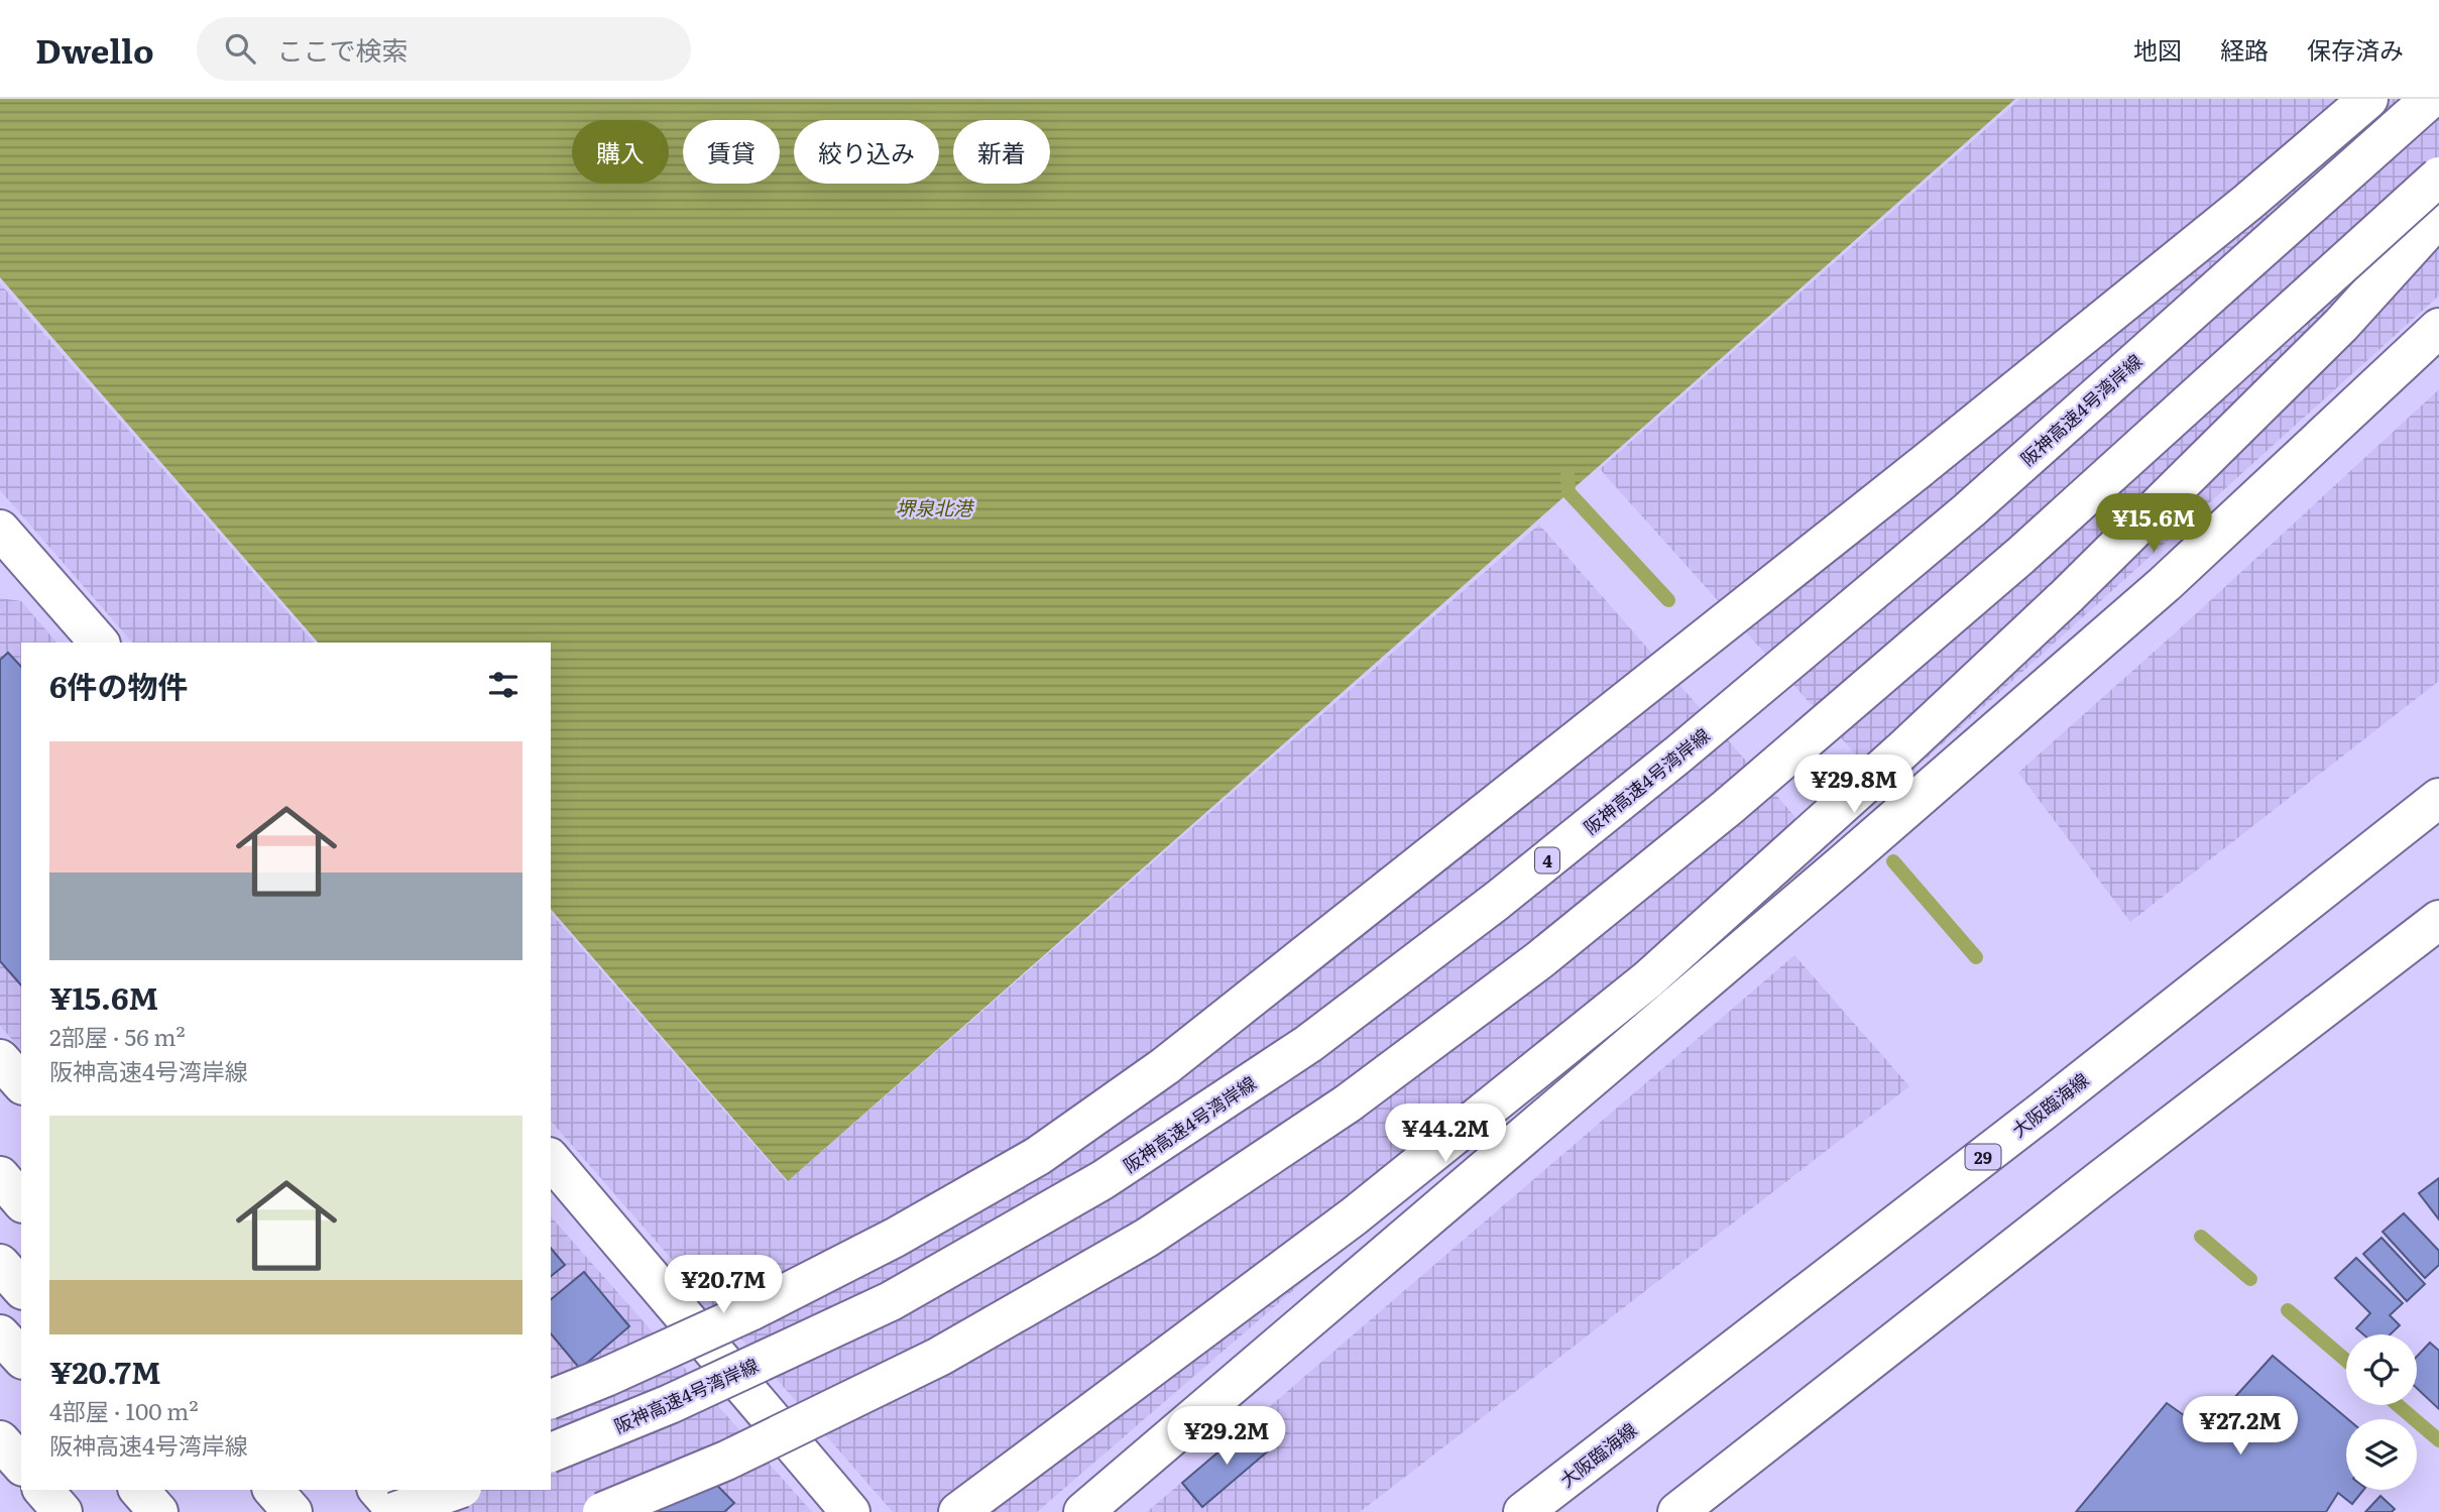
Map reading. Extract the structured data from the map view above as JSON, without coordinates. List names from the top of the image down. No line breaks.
{"streets":{"main road":["阪神高速4号湾岸線","4","大阪臨海線","29"]},"water":["堺泉北港"],"page":{"header":"Dwello","search":"ここで検索","nav":["地図","経路","保存済み"],"chip":["購入","賃貸","絞り込み","新着"],"price":["¥15.6M","¥29.8M","¥44.2M","¥20.7M","¥27.2M","¥29.2M"],"heading":"6件の物件","list":[{"name":"¥15.6M","note":"2部屋 · 56 m² · 阪神高速4号湾岸線"},{"name":"¥20.7M","note":"4部屋 · 100 m² · 阪神高速4号湾岸線"}]}}
